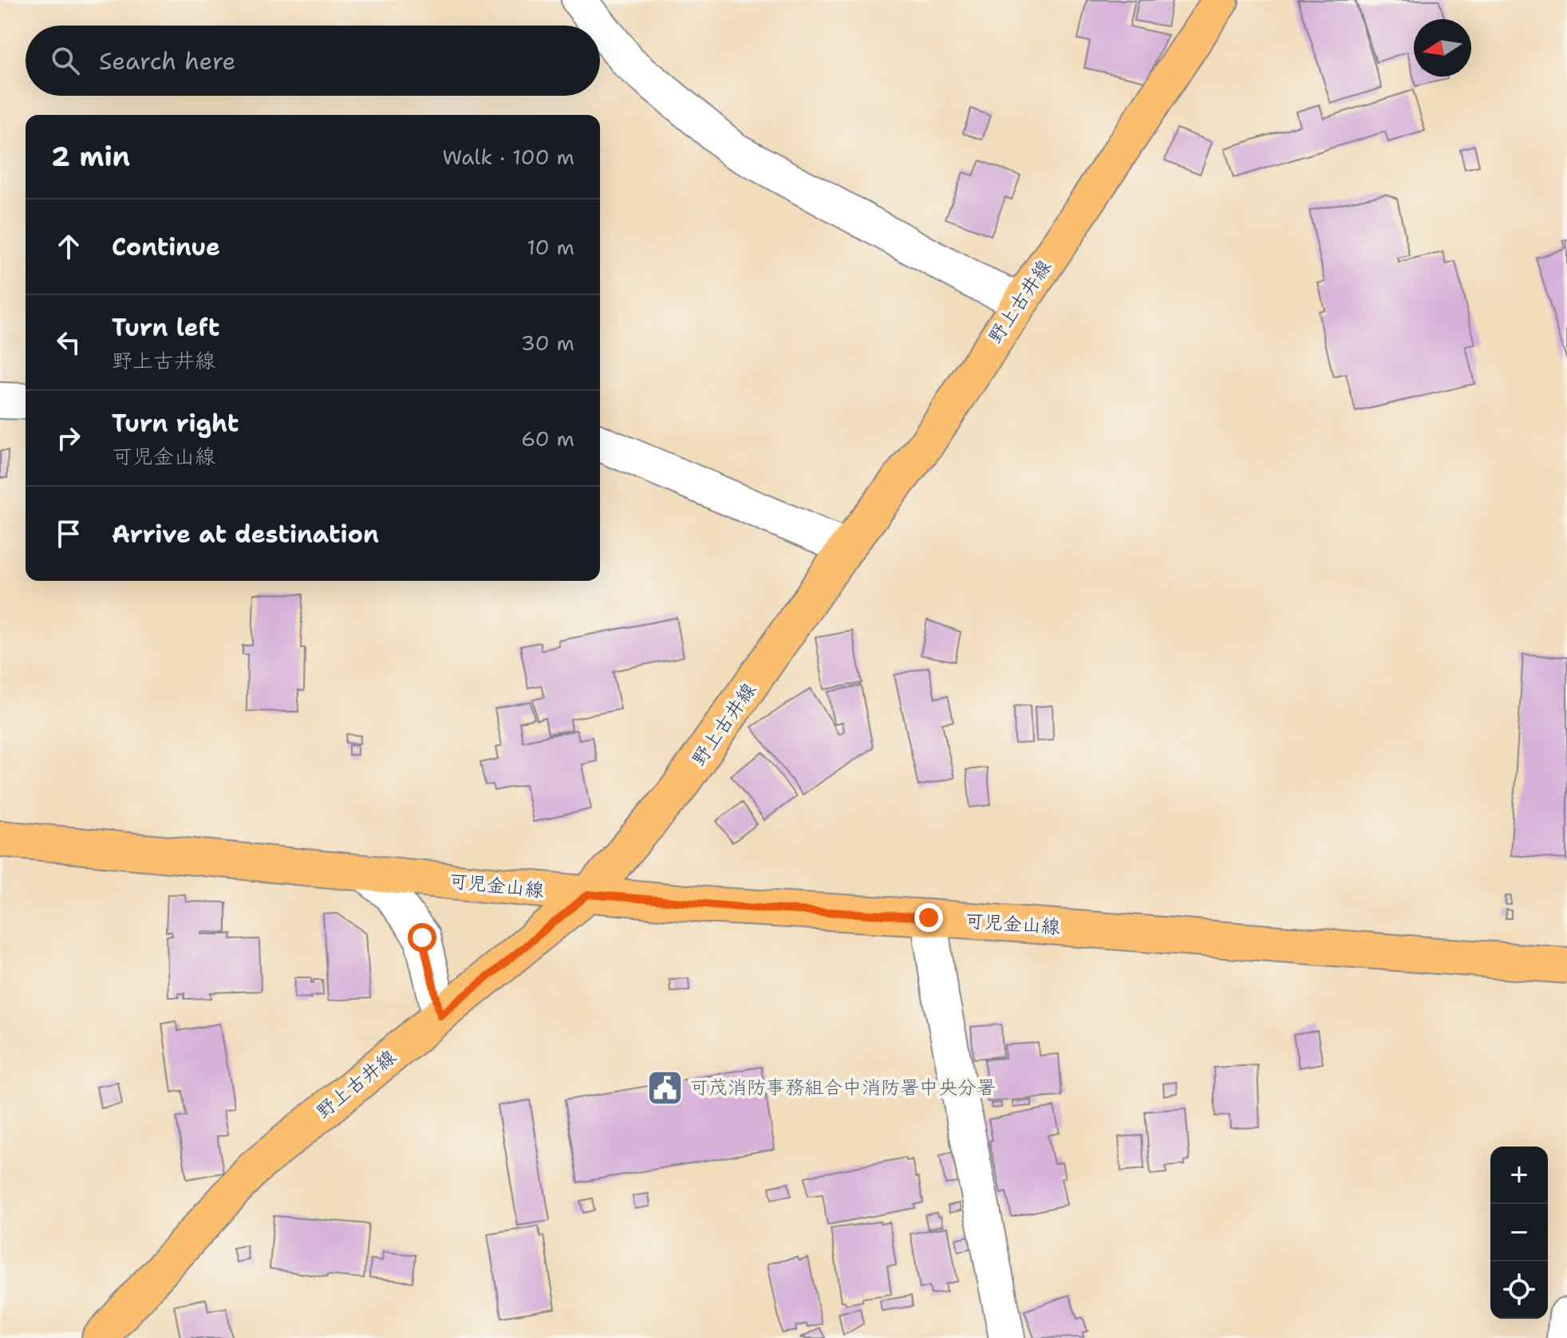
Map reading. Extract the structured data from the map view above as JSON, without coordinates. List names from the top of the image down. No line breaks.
{"streets":{"main road":["野上古井線","可児金山線"]},"crossings":[["野上古井線","可児金山線"]],"places":{"public building":["可茂消防事務組合中消防署中央分署"]},"north":"left","page":{"search":"Search here","heading":["2 min","Walk · 100 m"],"list":[["Continue","10 m"],["Turn left","野上古井線","30 m"],["Turn right","可児金山線","60 m"],"Arrive at destination"],"map_buttons":["+","−"]}}
